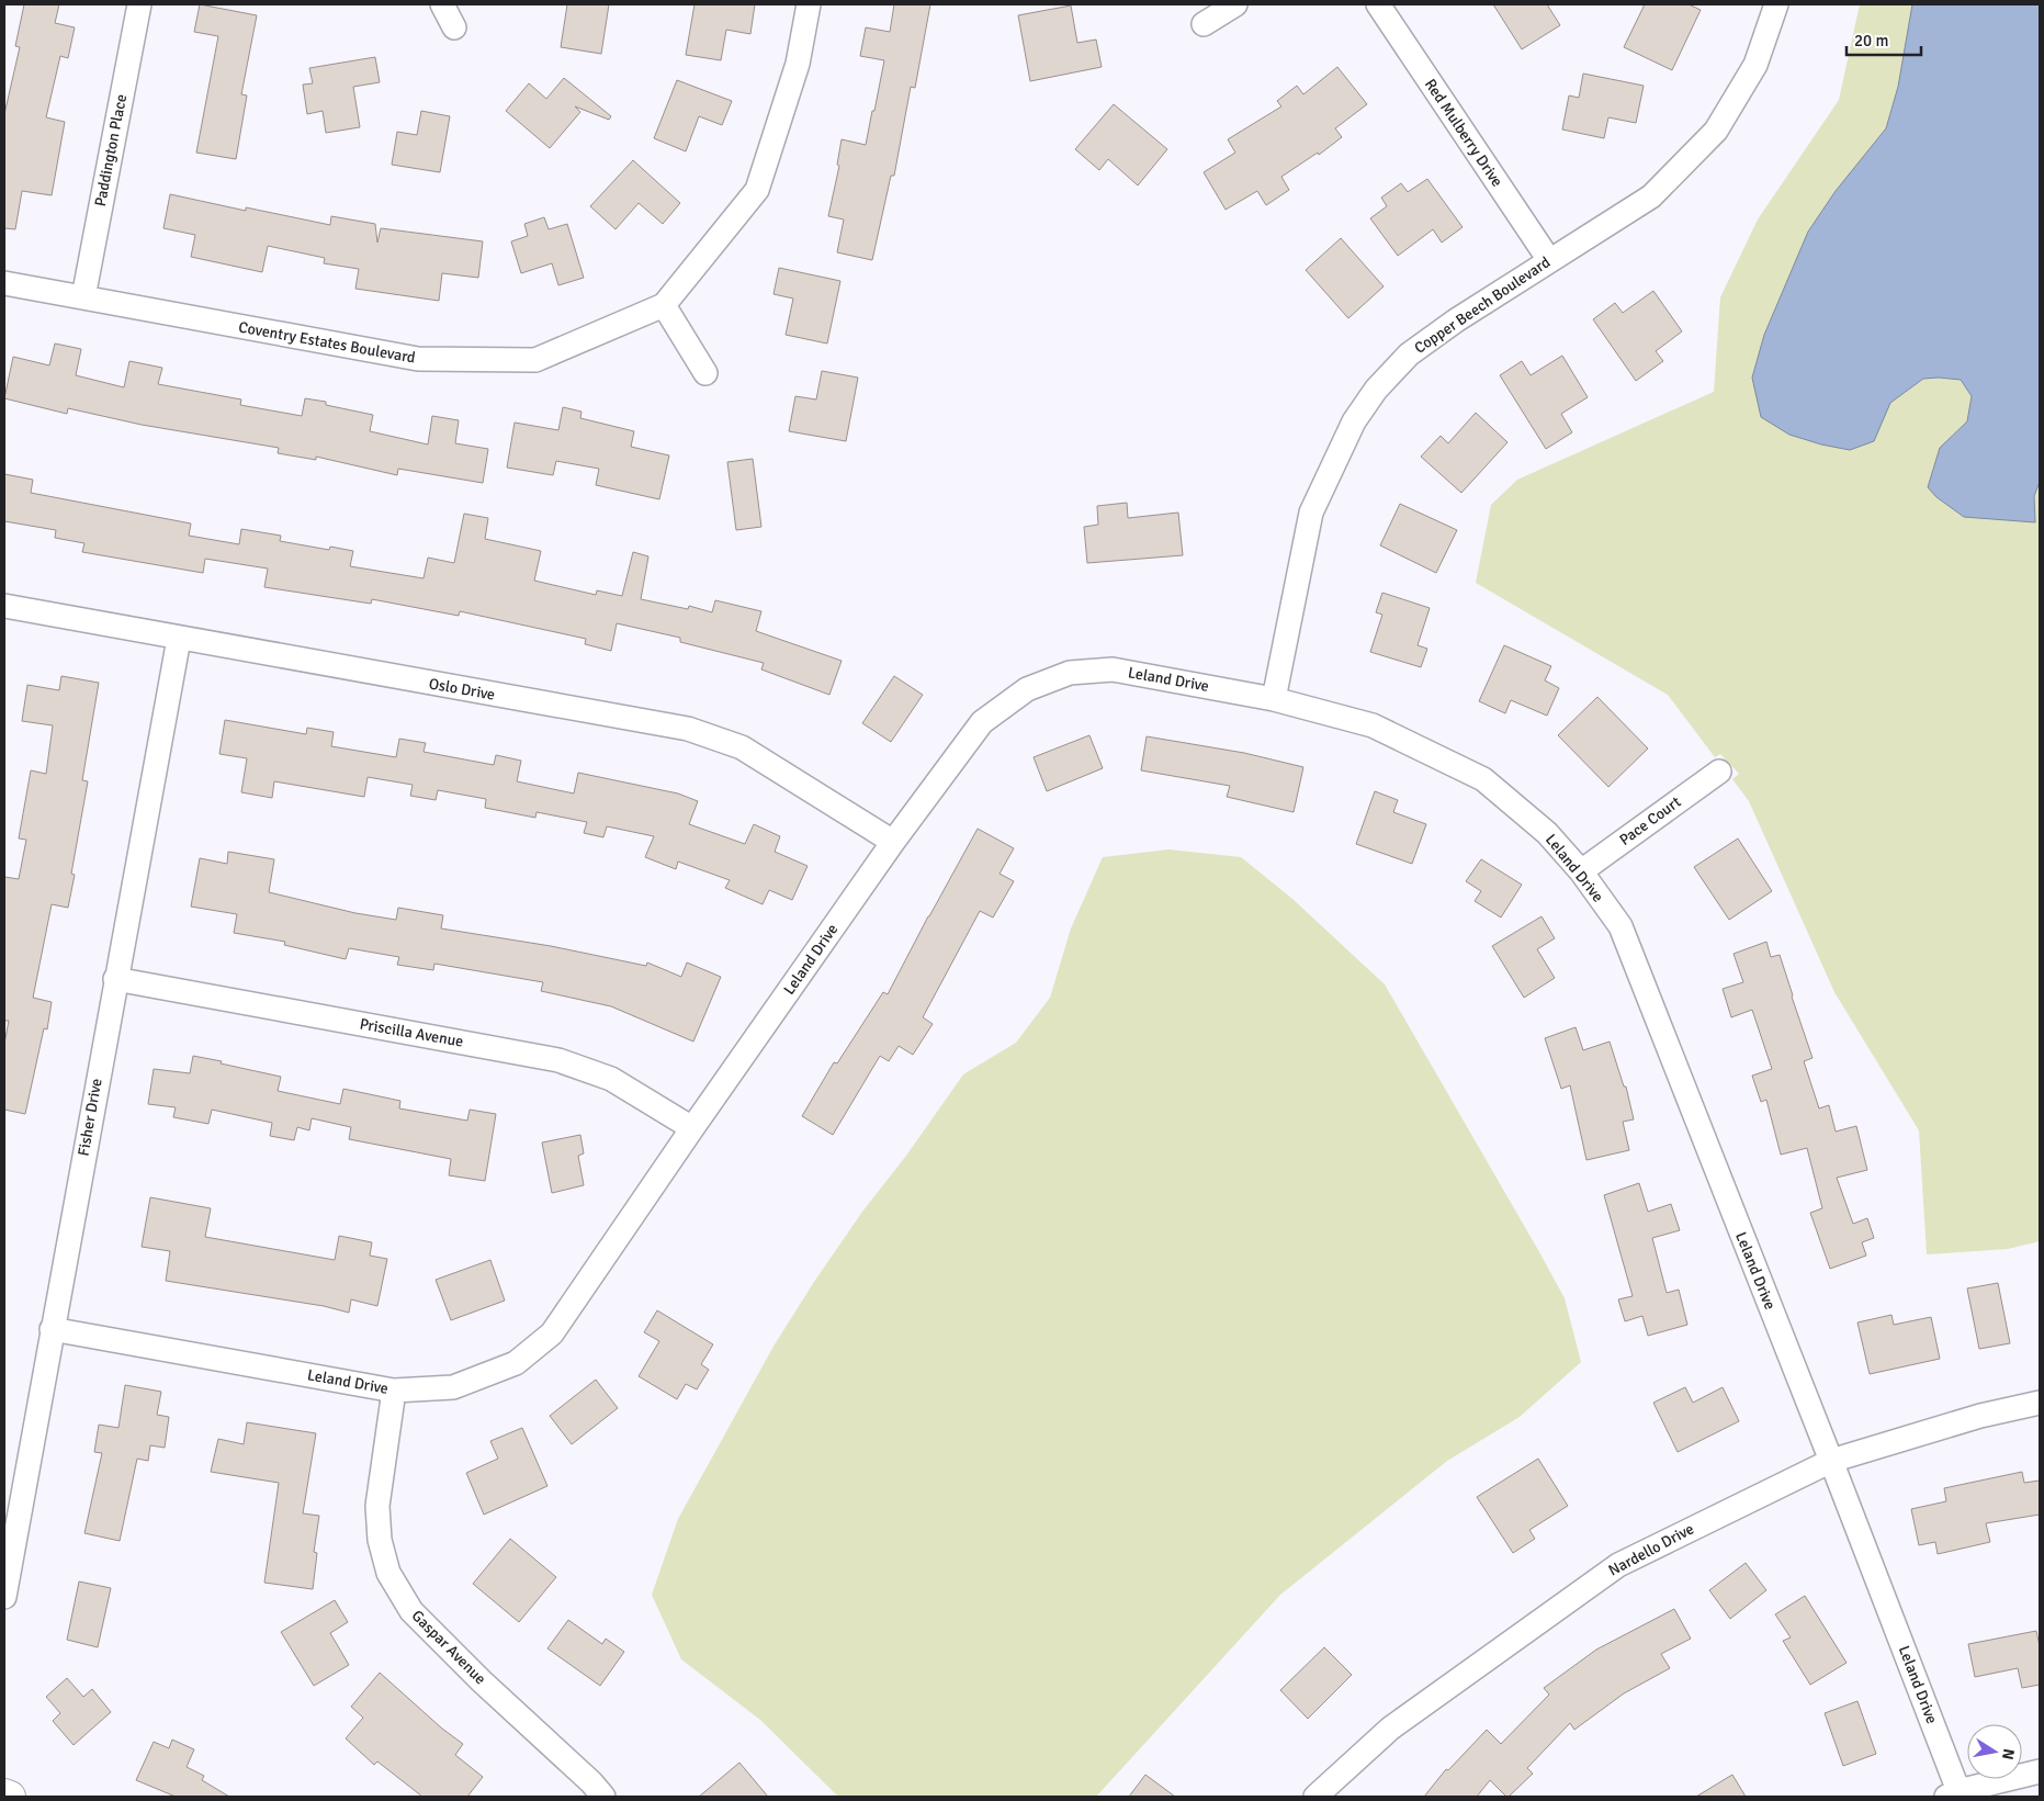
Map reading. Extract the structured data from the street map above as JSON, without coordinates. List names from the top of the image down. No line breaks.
{"streets":{"street":["Red Mulberry Drive","Paddington Place","Copper Beech Boulevard","Coventry Estates Boulevard","Leland Drive","Oslo Drive","Pace Court","Priscilla Avenue","Fisher Drive","Nardello Drive","Gaspar Avenue"]},"crossings":[["Red Mulberry Drive","Copper Beech Boulevard"],["Paddington Place","Coventry Estates Boulevard"],["Copper Beech Boulevard","Leland Drive"],["Leland Drive","Oslo Drive"],["Leland Drive","Pace Court"],["Leland Drive","Priscilla Avenue"],["Leland Drive","Fisher Drive"],["Leland Drive","Nardello Drive"],["Leland Drive","Gaspar Avenue"],["Oslo Drive","Fisher Drive"],["Priscilla Avenue","Fisher Drive"]],"scale_bar":"20 m","north":"right"}
